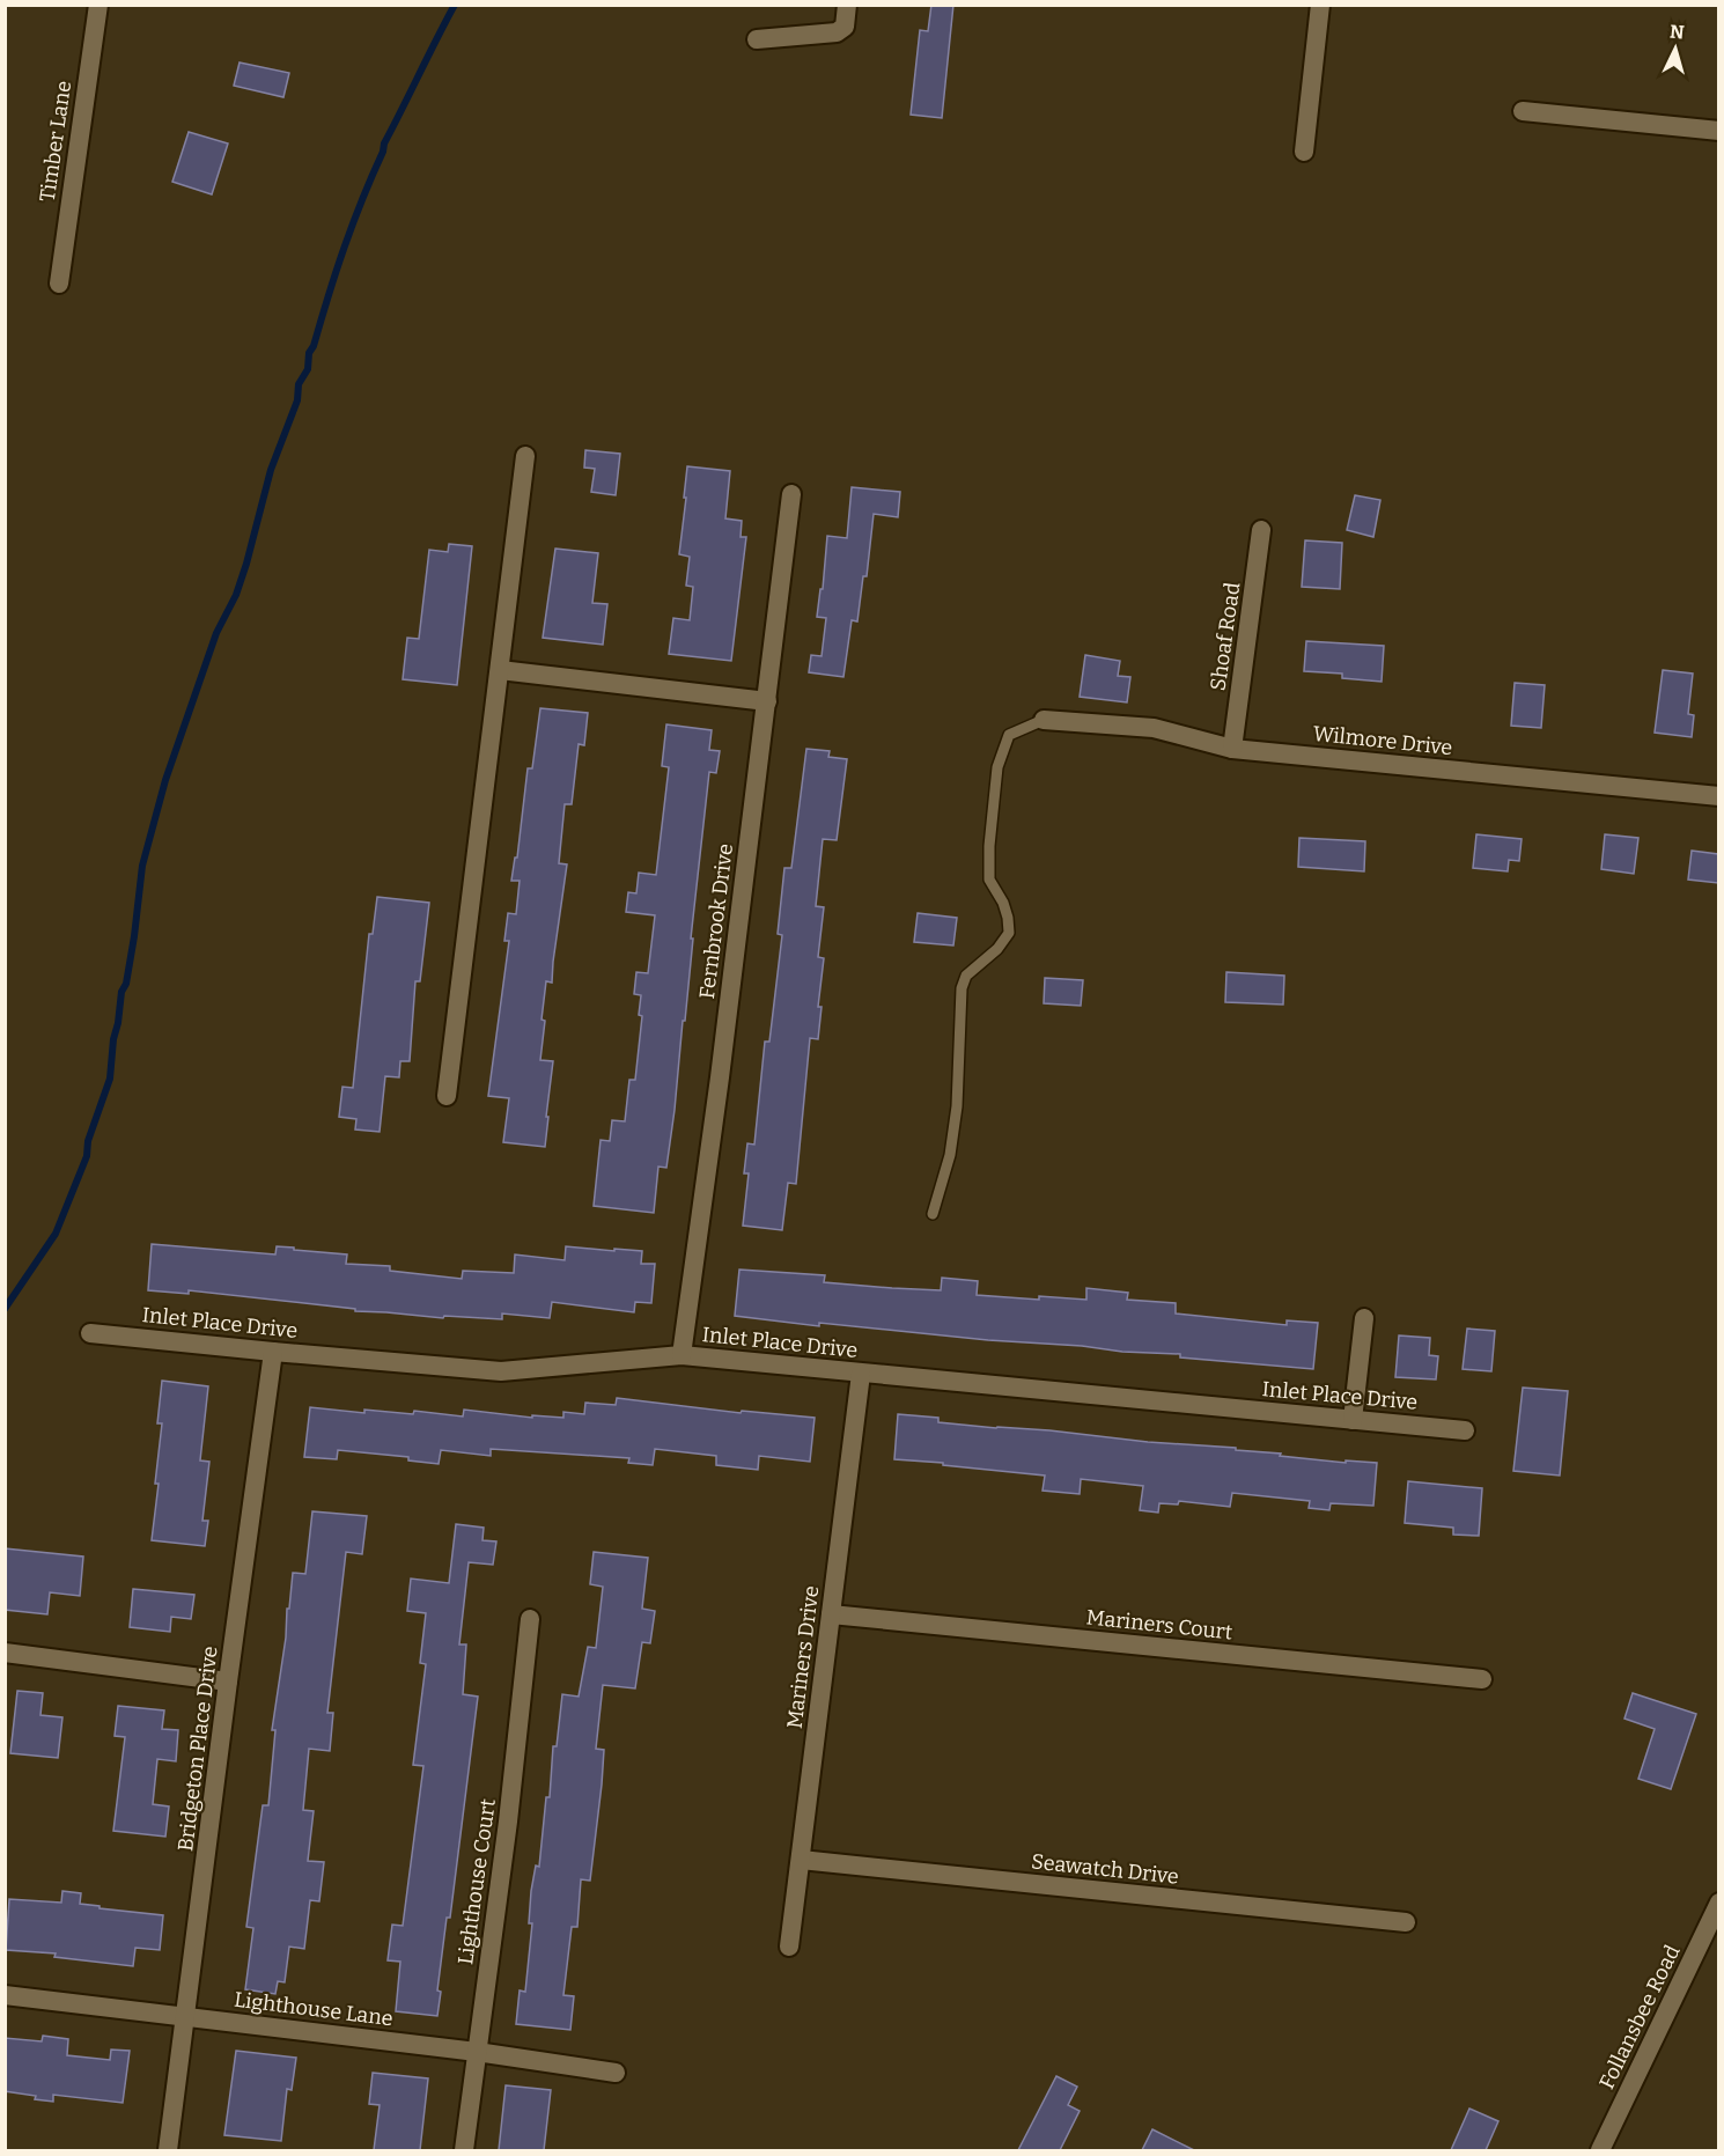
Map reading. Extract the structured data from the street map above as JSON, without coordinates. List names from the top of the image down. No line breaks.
{"streets":{"street":["Timber Lane","Shoaf Road","Wilmore Drive","Fernbrook Drive","Inlet Place Drive","Mariners Court","Mariners Drive","Bridgeton Place Drive","Seawatch Drive","Lighthouse Court","Lighthouse Lane","Follansbee Road"]},"crossings":[["Shoaf Road","Wilmore Drive"],["Fernbrook Drive","Inlet Place Drive"],["Inlet Place Drive","Mariners Drive"],["Inlet Place Drive","Bridgeton Place Drive"],["Mariners Court","Mariners Drive"],["Mariners Drive","Seawatch Drive"],["Bridgeton Place Drive","Lighthouse Lane"],["Lighthouse Court","Lighthouse Lane"]],"north":"top"}
